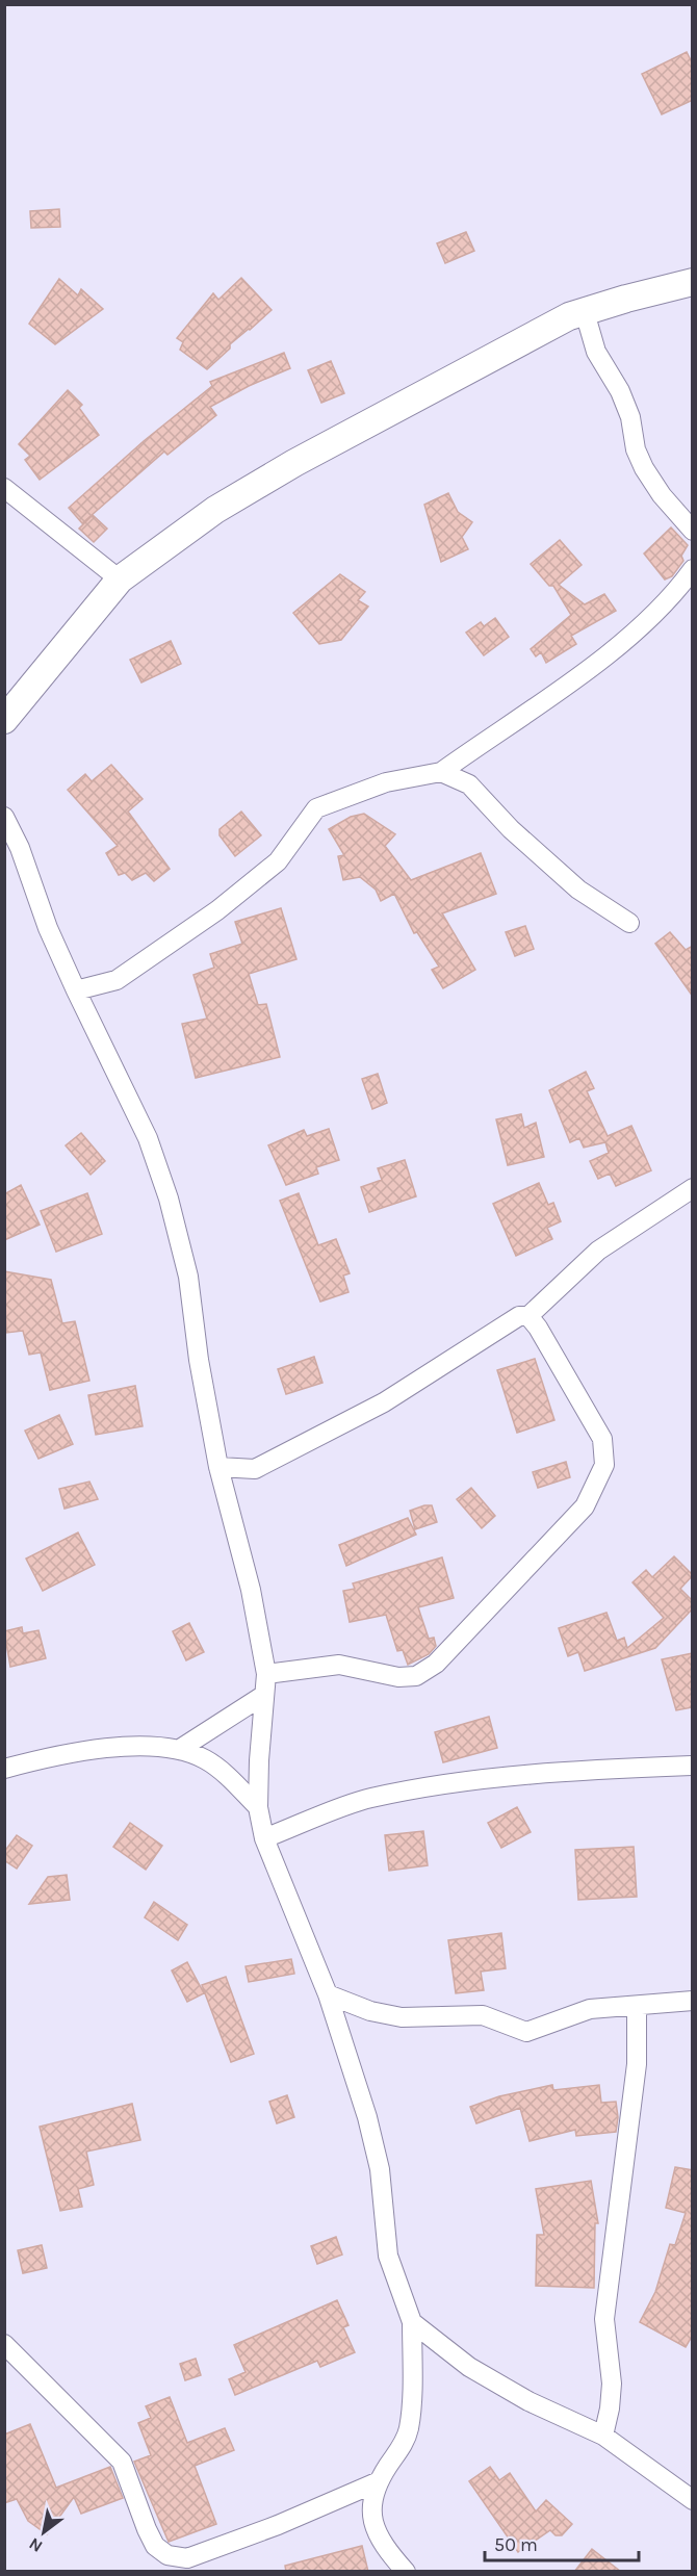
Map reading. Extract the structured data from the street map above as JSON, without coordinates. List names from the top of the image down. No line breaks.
{"scale_bar":"50 m","north":"bottom left"}
